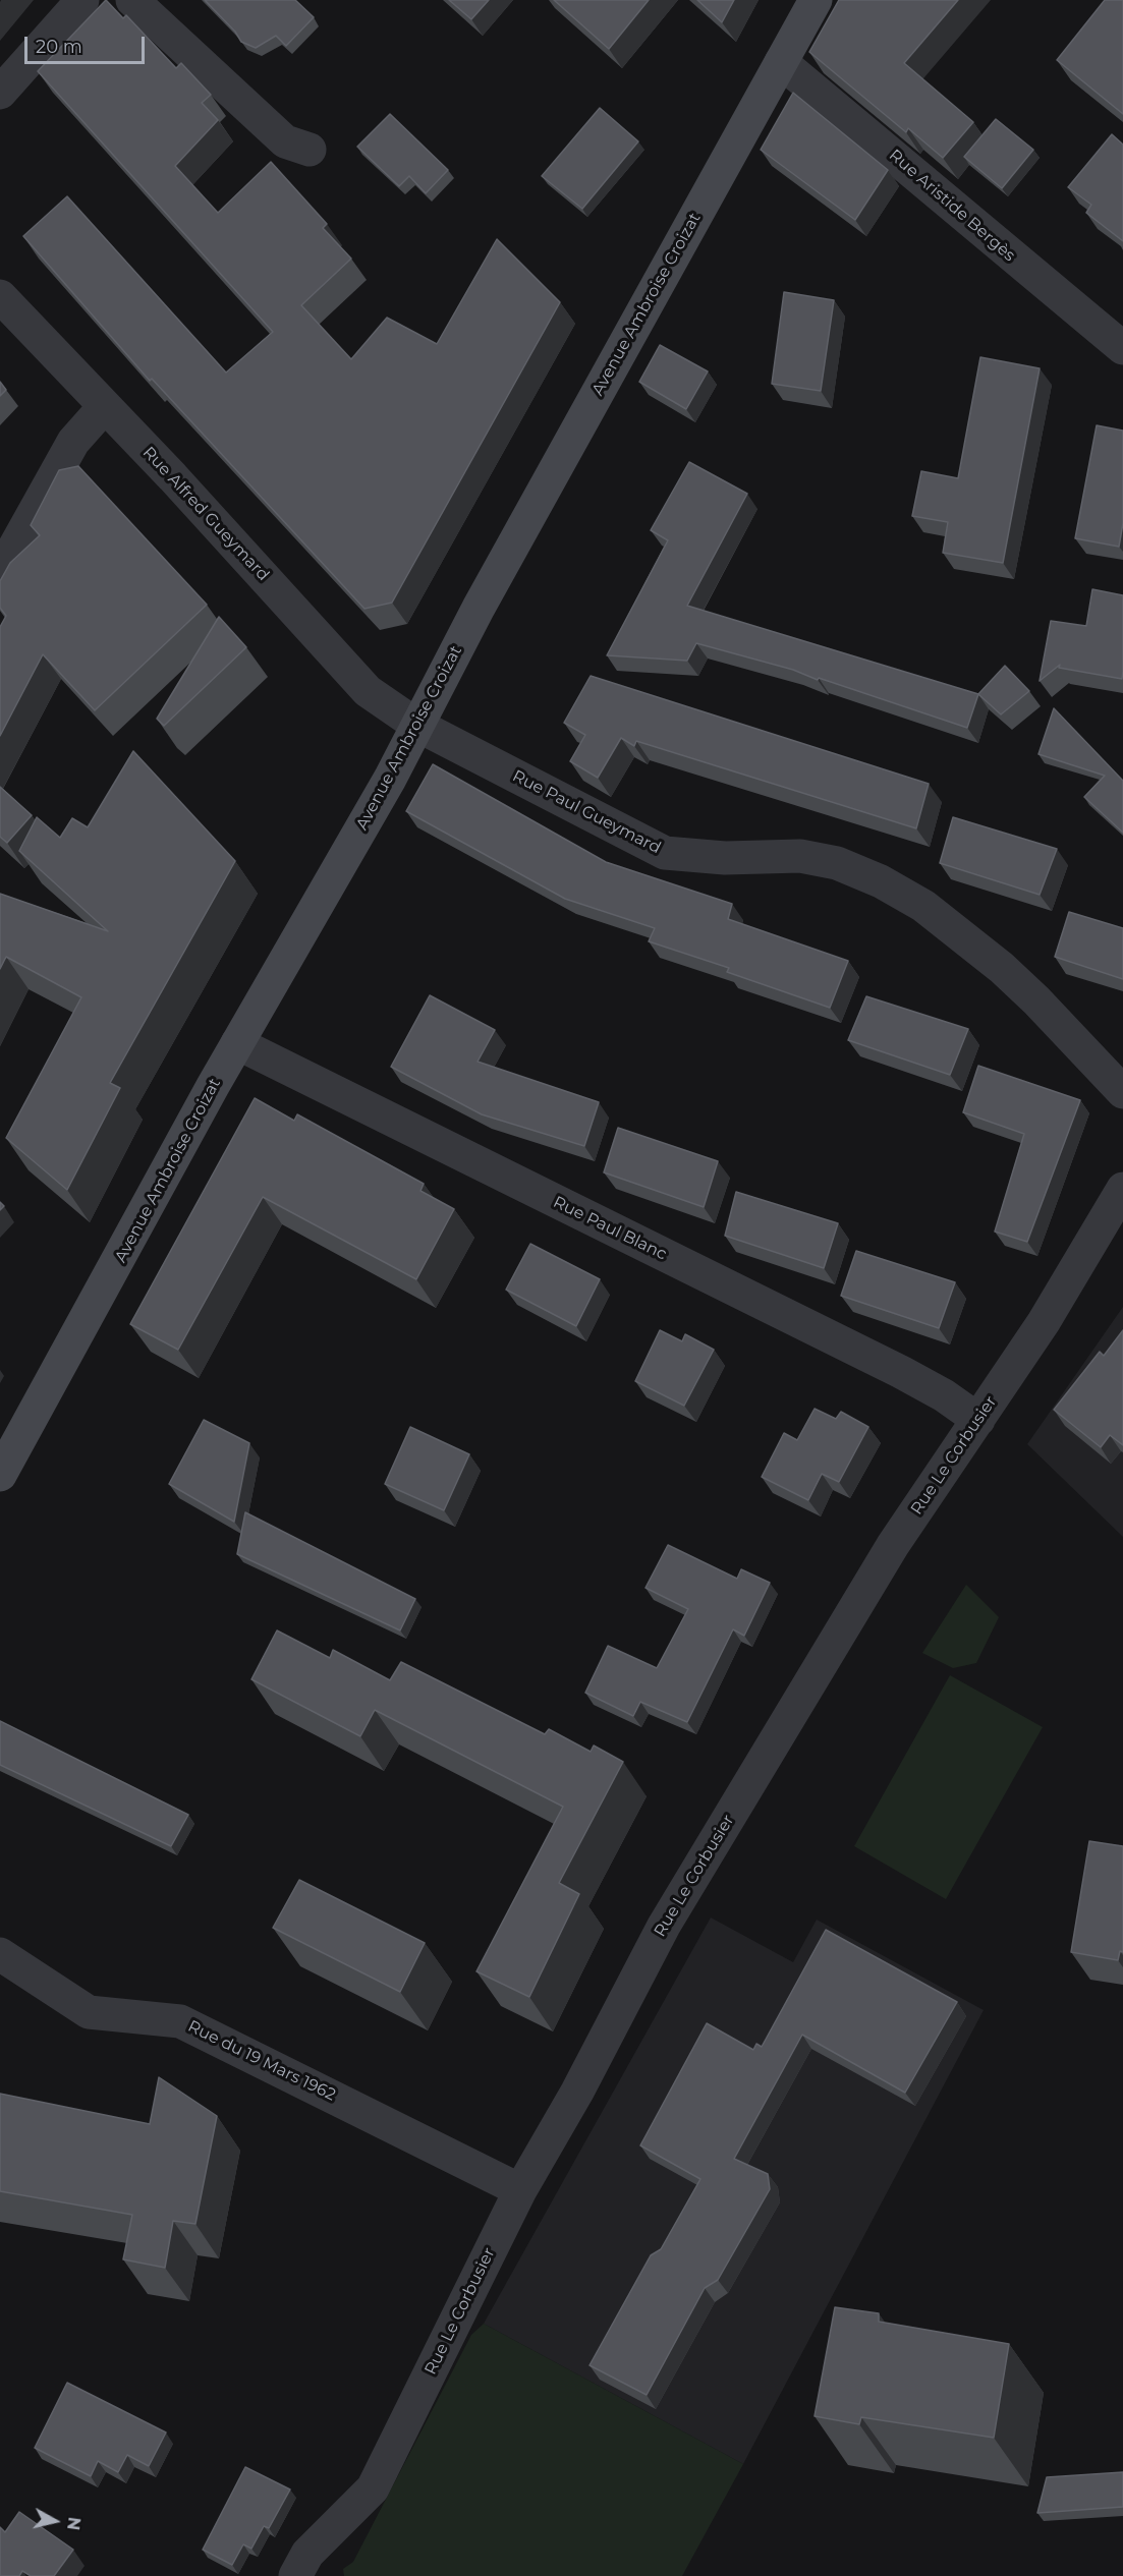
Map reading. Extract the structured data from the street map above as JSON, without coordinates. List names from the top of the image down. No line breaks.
{"streets":{"street":["Rue Aristide Bergès","Avenue Ambroise Croizat","Rue Alfred Gueymard","Rue Paul Gueymard","Rue Paul Blanc","Rue Le Corbusier","Rue du 19 Mars 1962"]},"crossings":[["Rue Aristide Bergès","Avenue Ambroise Croizat"],["Avenue Ambroise Croizat","Rue Alfred Gueymard"],["Avenue Ambroise Croizat","Rue Paul Gueymard"],["Avenue Ambroise Croizat","Rue Paul Blanc"],["Rue Alfred Gueymard","Rue Paul Gueymard"],["Rue Paul Blanc","Rue Le Corbusier"],["Rue Le Corbusier","Rue du 19 Mars 1962"]],"scale_bar":"20 m","north":"right"}
